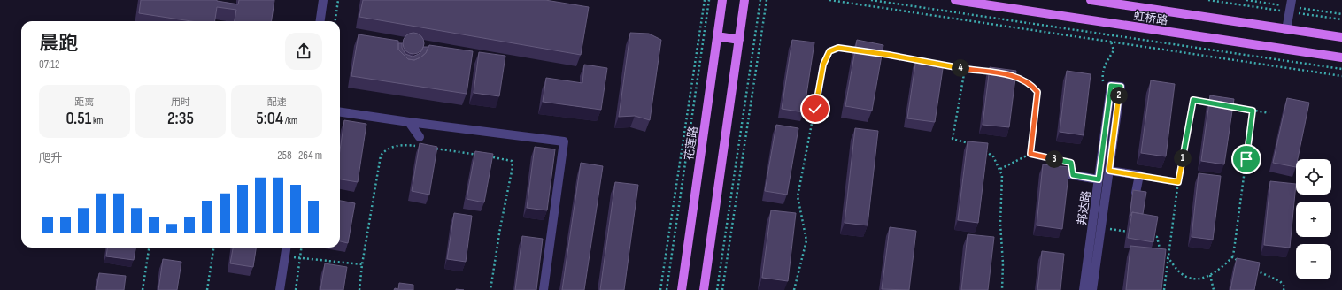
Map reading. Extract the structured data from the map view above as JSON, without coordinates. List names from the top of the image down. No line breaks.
{"streets":{"main road":["虹桥路","花莲路"],"street":["邦达路"]},"page":{"heading":["晨跑","07:12"],"pins":["4","2","1","3"],"stats":[["距离","0.51 km"],["用时","2:35"],["配速","5:04 /km"]],"chart":["爬升","258–264 m"],"map_buttons":["+","−"]}}
